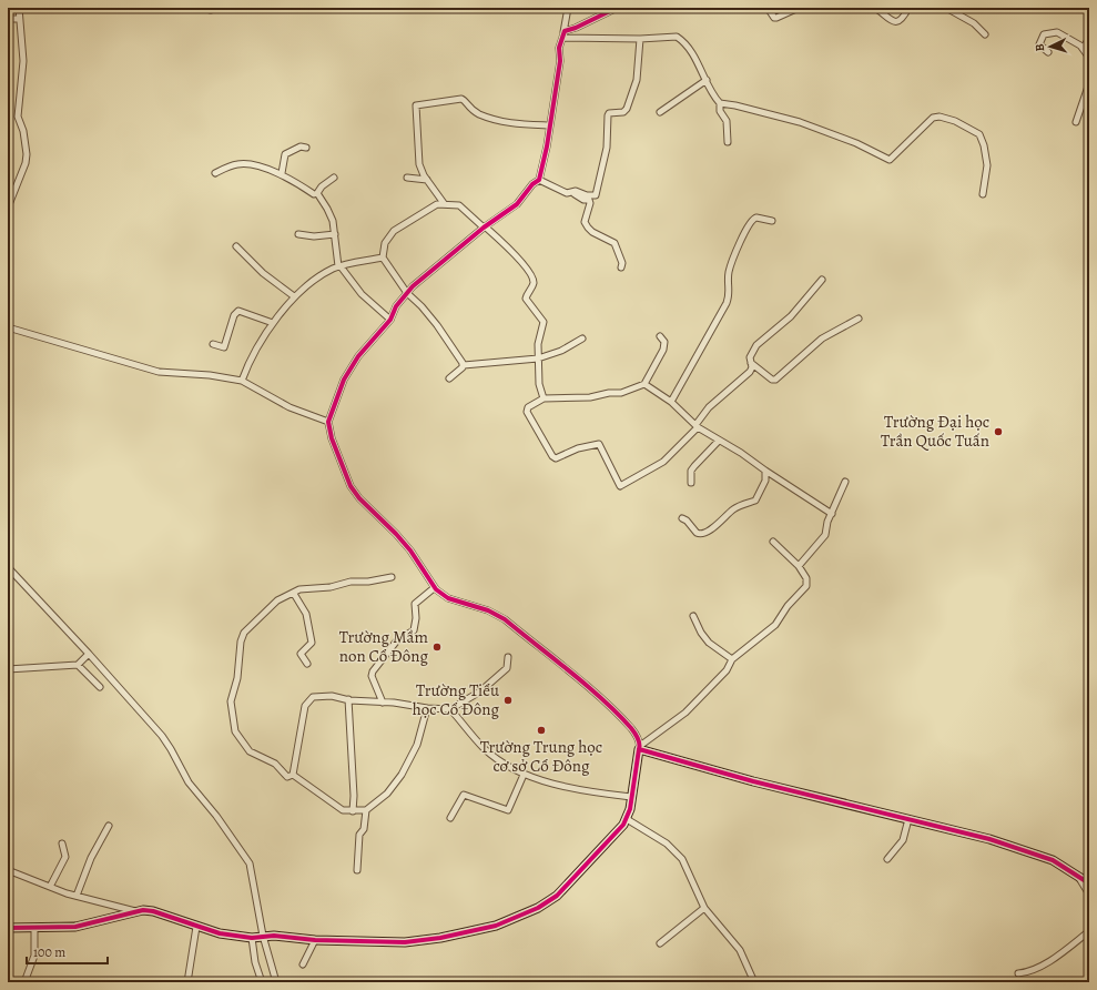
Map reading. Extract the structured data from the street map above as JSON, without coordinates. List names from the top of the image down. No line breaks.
{"places":["Trường Đại học Trần Quốc Tuấn","Trường Mầm non Cổ Đông","Trường Tiểu học Cổ Đông","Trường Trung học cơ sở Cổ Đông"],"scale_bar":"100 m","north":"left"}
